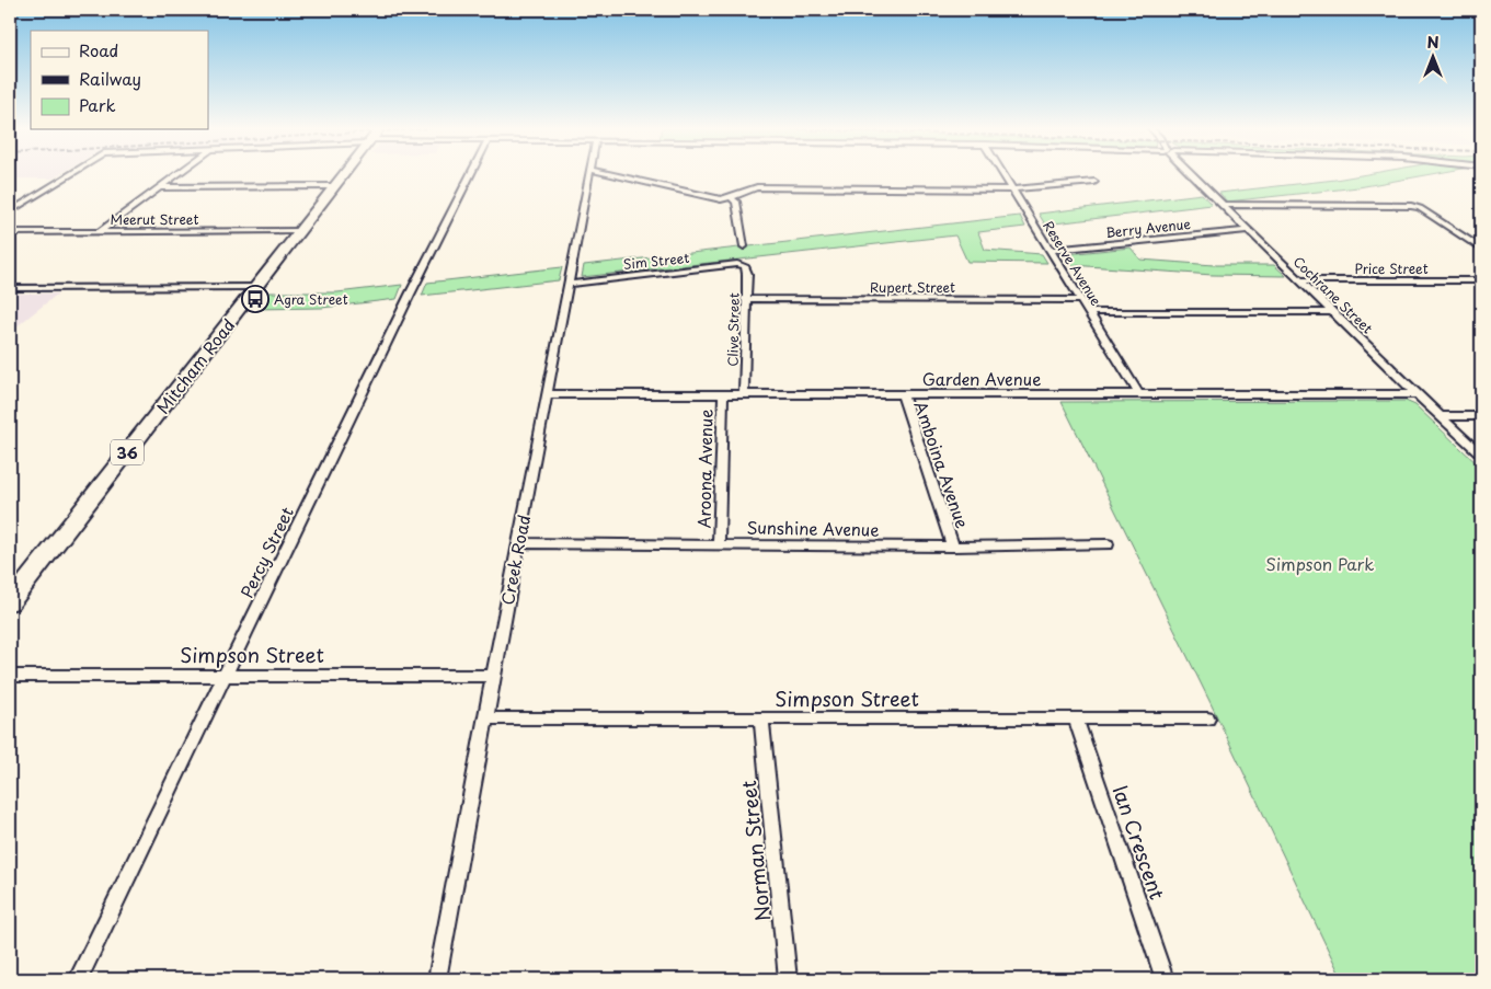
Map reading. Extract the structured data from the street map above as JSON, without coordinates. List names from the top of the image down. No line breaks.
{"streets":{"main road":["Mitcham Road","36"],"street":["Meerut Street","Berry Avenue","Sim Street","Reserve Avenue","Price Street","Rupert Street","Cochrane Street","Clive Street","Garden Avenue","Amboina Avenue","Aroona Avenue","Sunshine Avenue","Percy Street","Creek Road","Simpson Street","Ian Crescent","Norman Street"]},"crossings":[["Meerut Street","Mitcham Road"],["Berry Avenue","Reserve Avenue"],["Berry Avenue","Cochrane Street"],["Sim Street","Clive Street"],["Sim Street","Creek Road"],["Reserve Avenue","Rupert Street"],["Reserve Avenue","Garden Avenue"],["Price Street","Cochrane Street"],["Rupert Street","Clive Street"],["Cochrane Street","Garden Avenue"],["Clive Street","Garden Avenue"],["Garden Avenue","Amboina Avenue"],["Garden Avenue","Aroona Avenue"],["Garden Avenue","Creek Road"],["Amboina Avenue","Sunshine Avenue"],["Aroona Avenue","Sunshine Avenue"],["Sunshine Avenue","Creek Road"],["Percy Street","Simpson Street"],["Creek Road","Simpson Street"],["Simpson Street","Ian Crescent"],["Simpson Street","Norman Street"]],"parks":["Simpson Park"],"places":{"bus stop":["Agra Street"]},"legend":["Road","Railway","Park"],"north":"top"}
